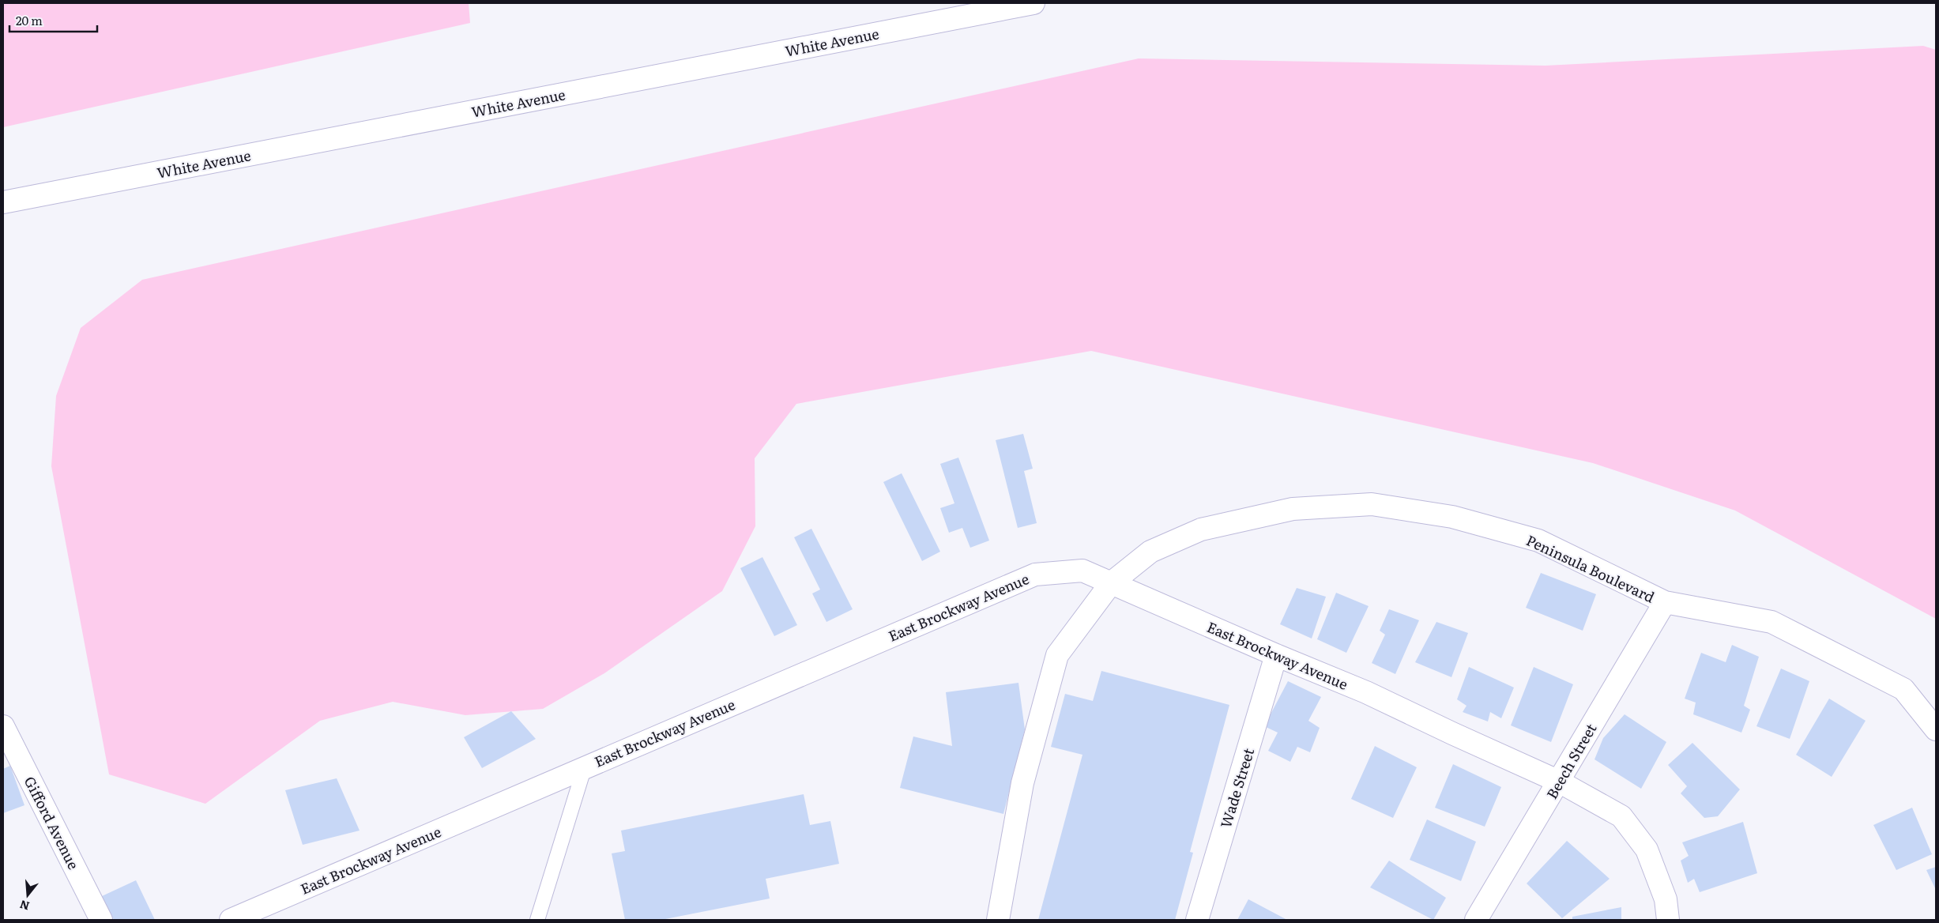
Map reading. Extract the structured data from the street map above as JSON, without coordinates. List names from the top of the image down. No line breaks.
{"streets":{"street":["White Avenue","Peninsula Boulevard","East Brockway Avenue","Beech Street","Wade Street","Gifford Avenue"]},"crossings":[["Peninsula Boulevard","East Brockway Avenue"],["Peninsula Boulevard","Beech Street"],["East Brockway Avenue","Beech Street"],["East Brockway Avenue","Wade Street"]],"scale_bar":"20 m","north":"bottom"}
